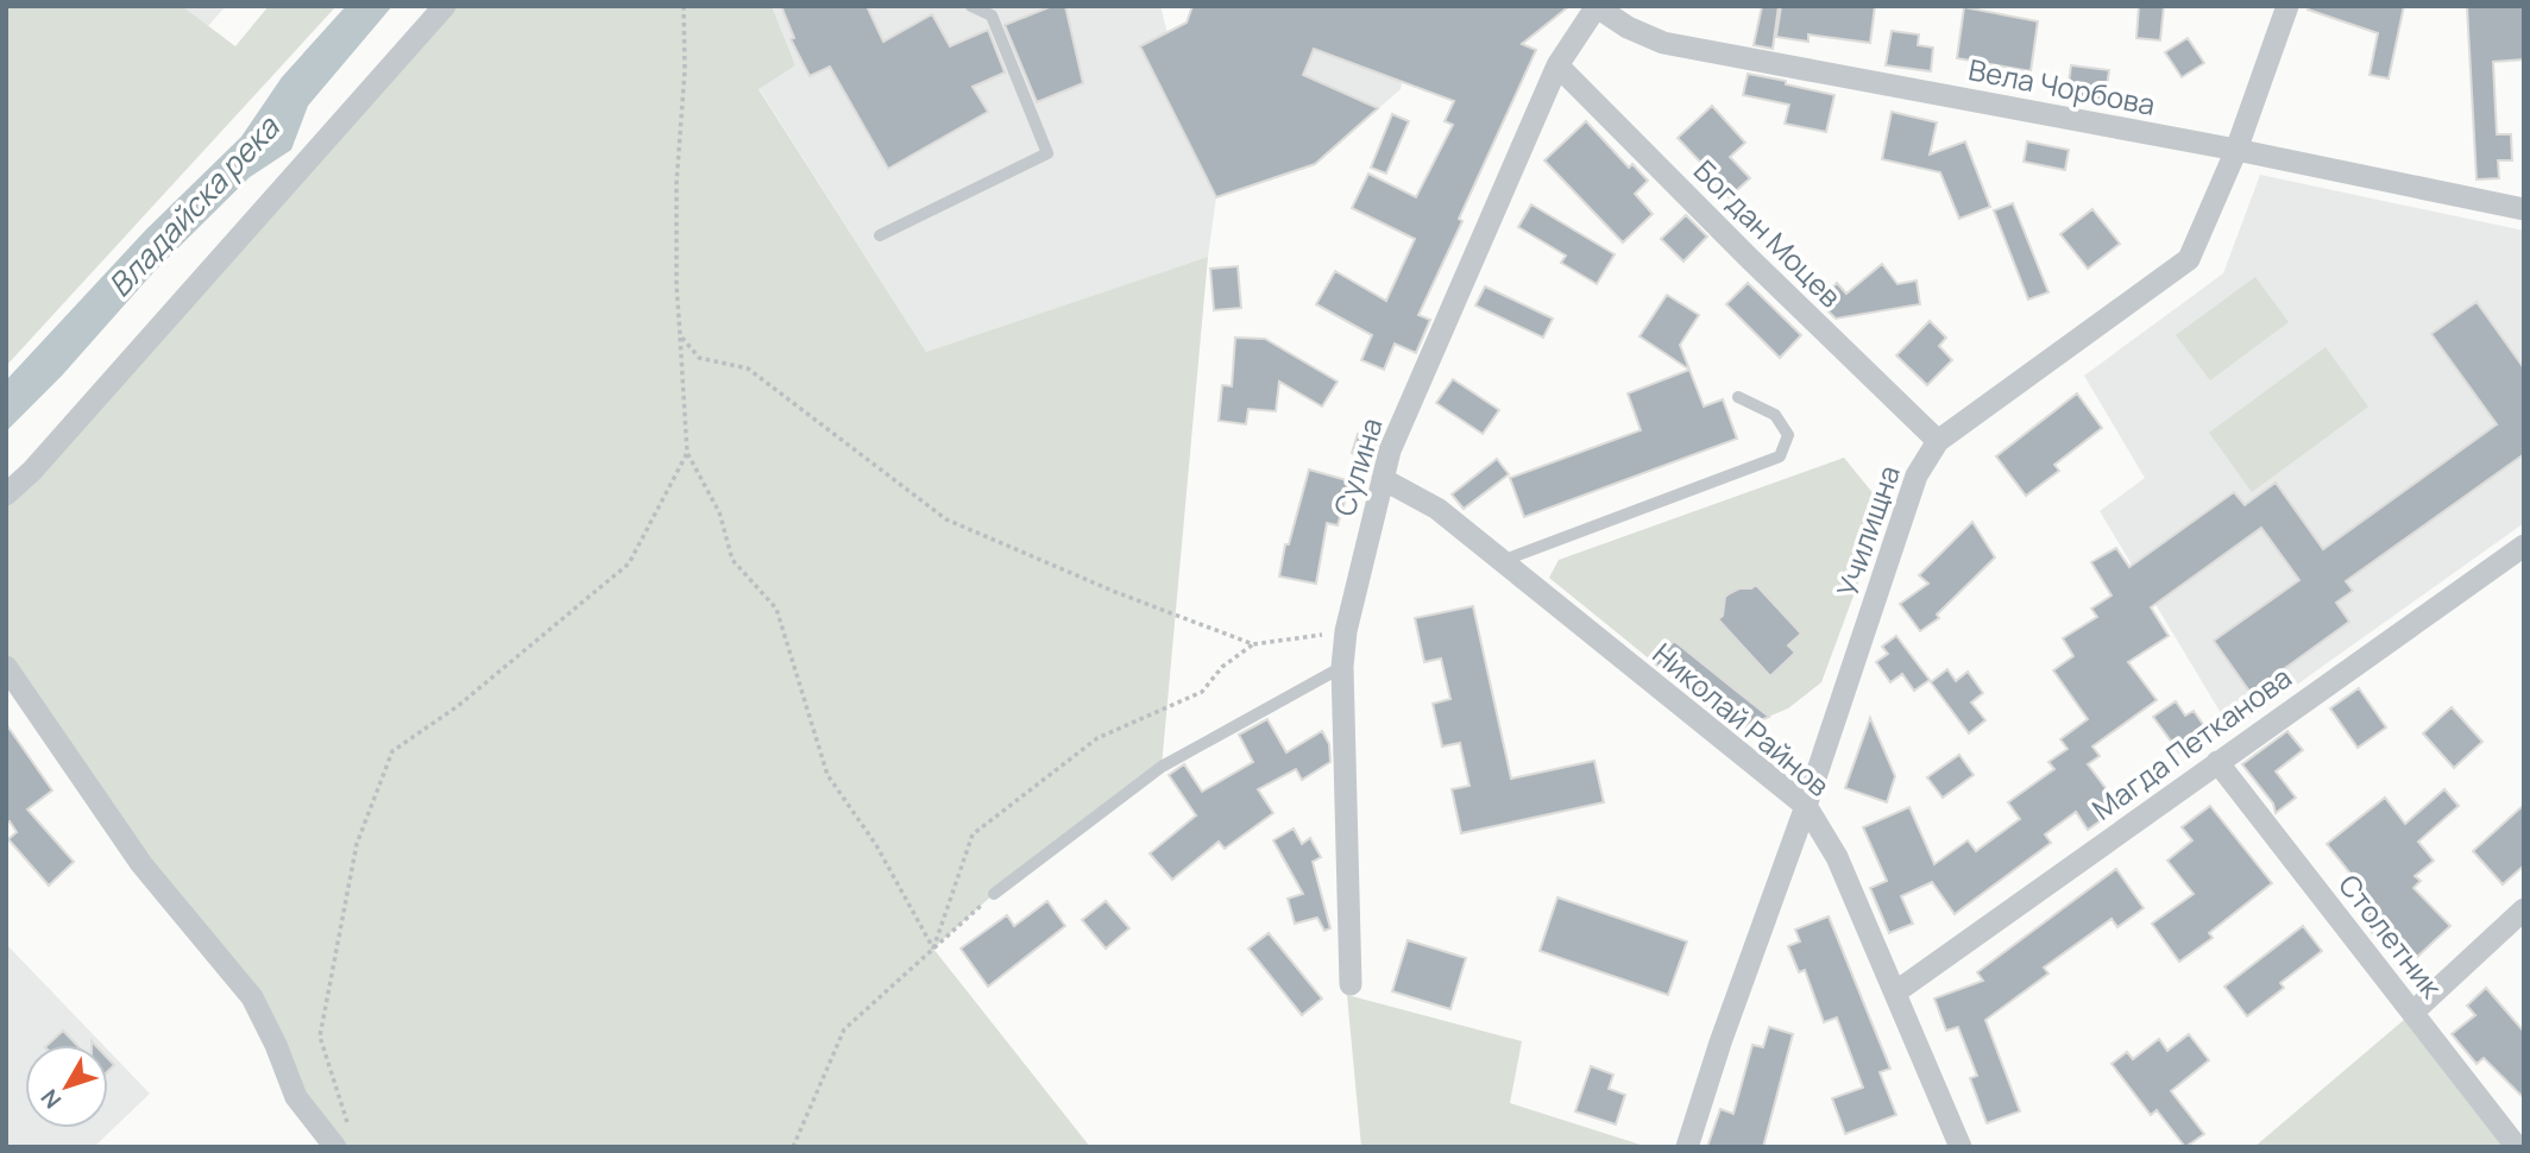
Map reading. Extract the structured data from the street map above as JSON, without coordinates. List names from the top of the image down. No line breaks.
{"streets":{"street":["Вела Чорбова","Богдан Моцев","Сулина","Училищна","Николай Райнов","Магда Петканова","Столетник"]},"crossings":[["Вела Чорбова","Сулина"],["Вела Чорбова","Училищна"],["Богдан Моцев","Сулина"],["Богдан Моцев","Училищна"],["Сулина","Николай Райнов"],["Училищна","Николай Райнов"],["Николай Райнов","Магда Петканова"],["Магда Петканова","Столетник"]],"water":["Владайска река"],"north":"bottom left"}
